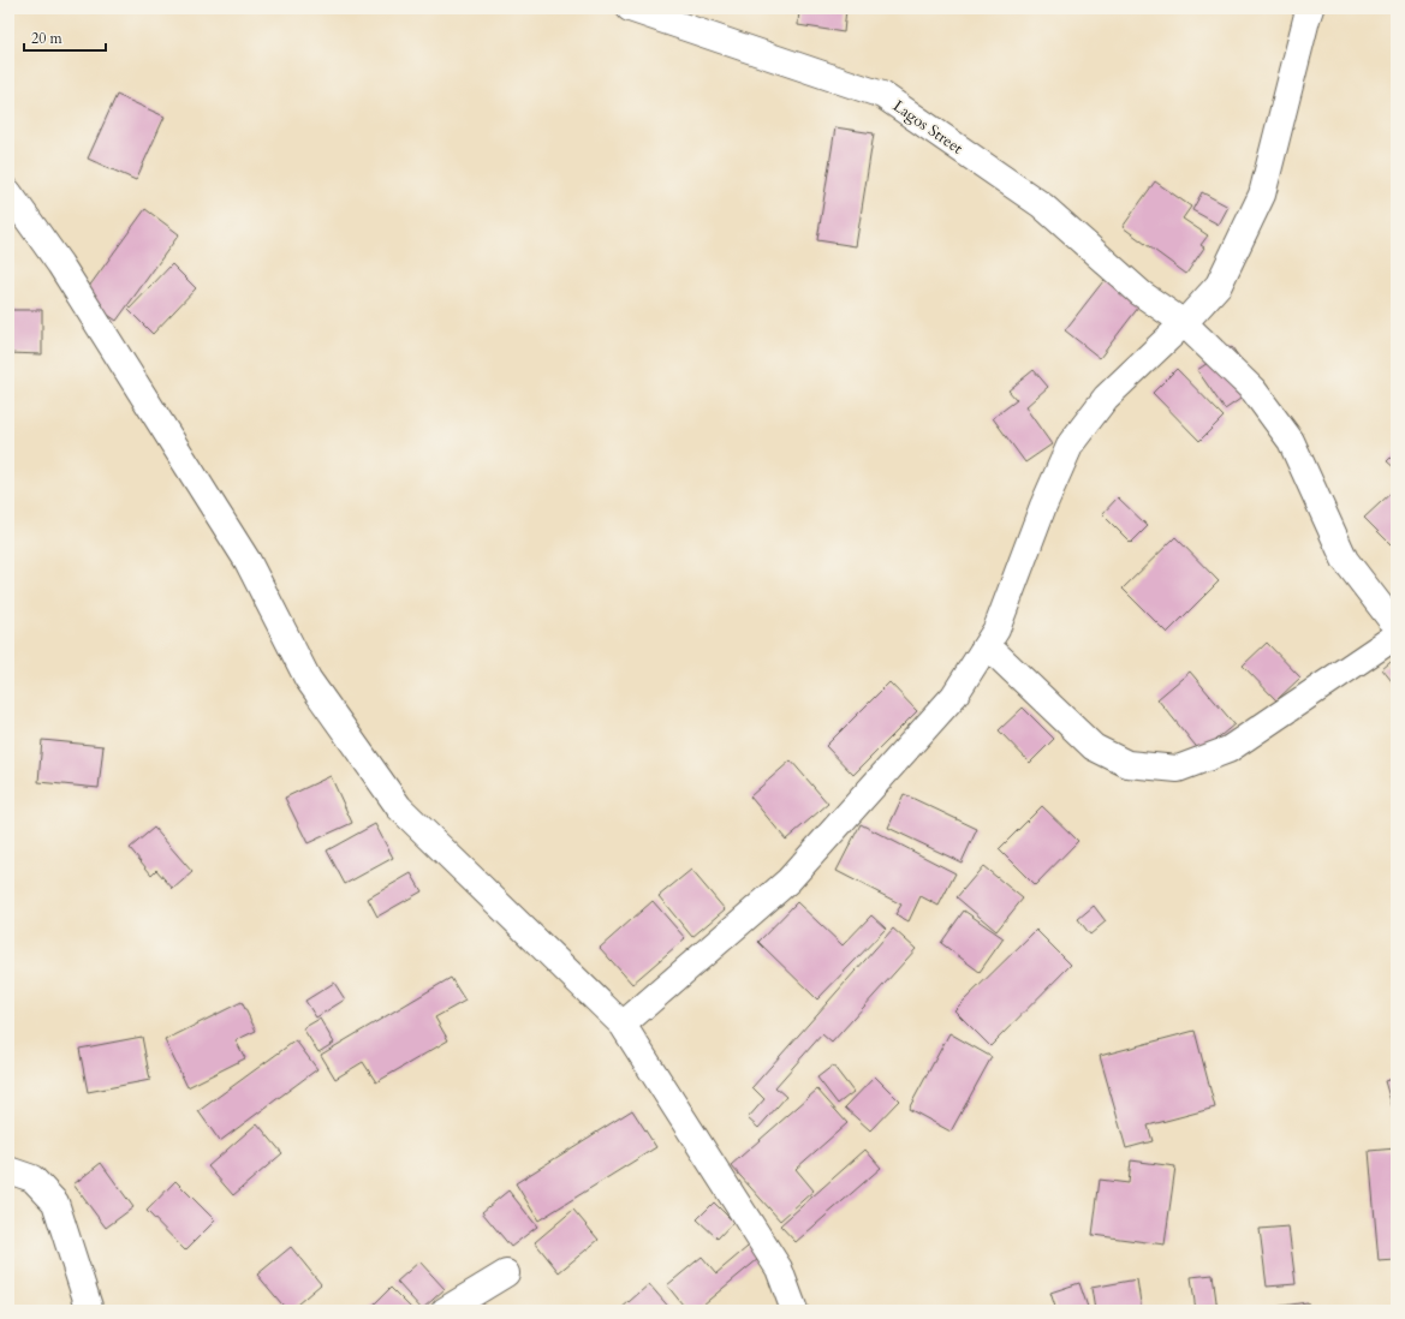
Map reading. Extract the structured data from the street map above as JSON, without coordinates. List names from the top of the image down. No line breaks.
{"streets":{"street":["Lagos Street"]},"scale_bar":"20 m"}
